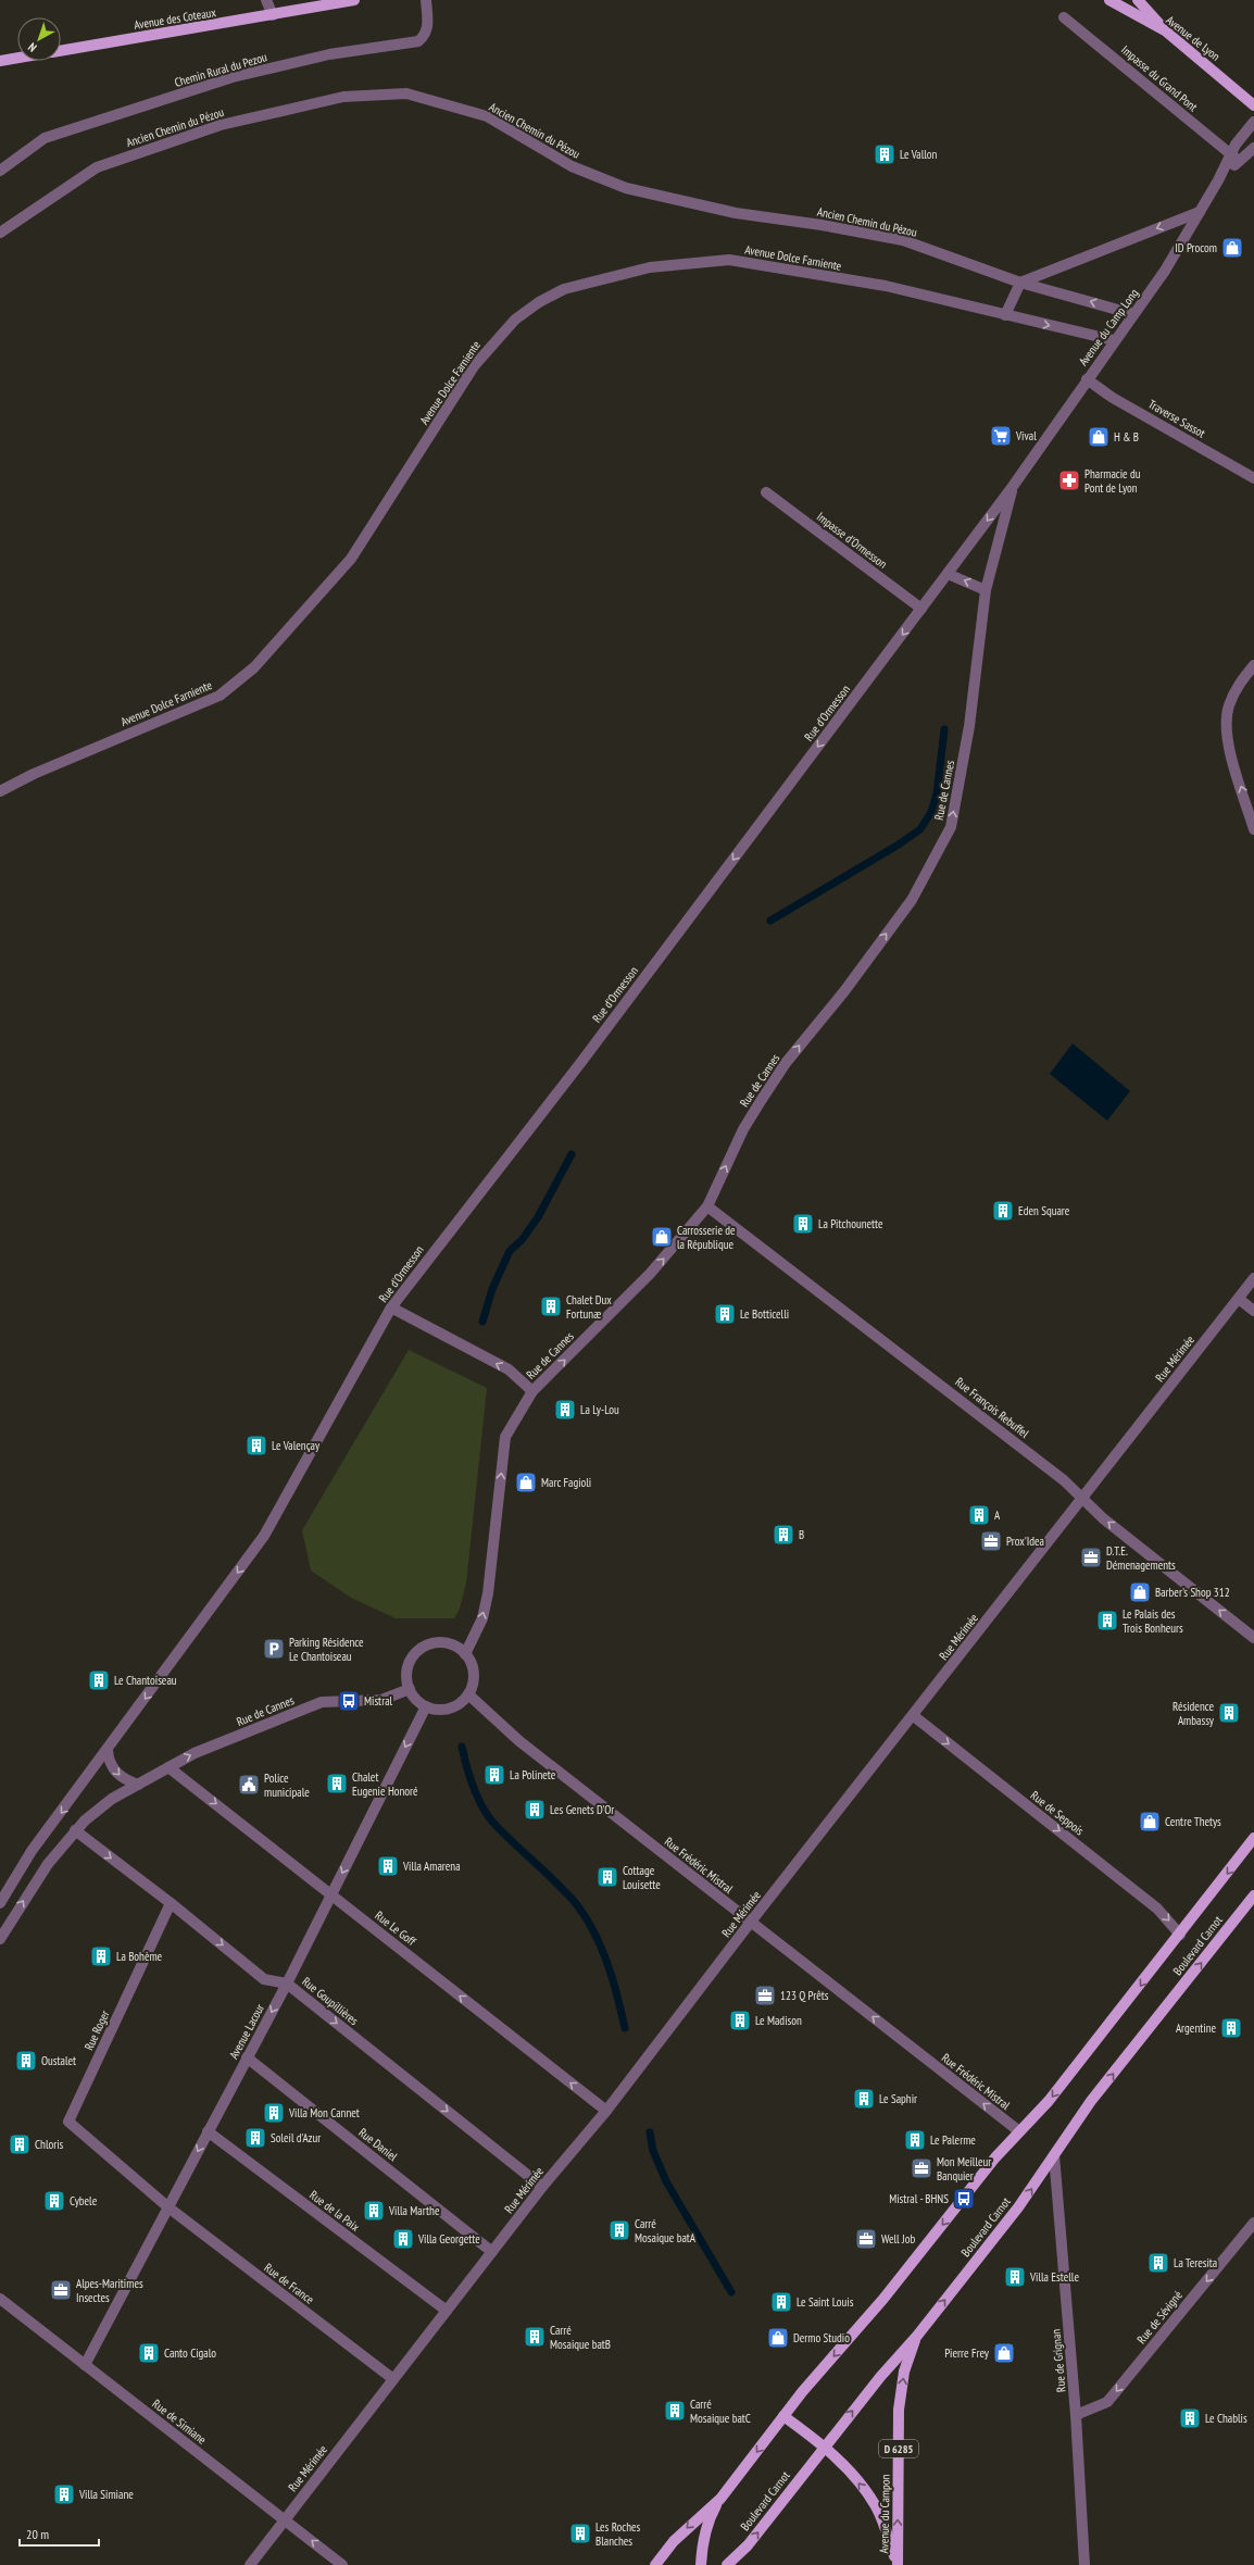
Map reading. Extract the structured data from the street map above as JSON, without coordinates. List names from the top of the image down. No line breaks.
{"streets":{"main road":["Avenue des Coteaux","Avenue de Lyon","Boulevard Carnot","D 6285","Avenue du Campon"],"street":["Chemin Rural du Pezou","Impasse du Grand Pont","Ancien Chemin du Pézou","Avenue Dolce Farniente","Avenue du Camp Long","Traverse Sassot","Impasse d'Ormesson","Rue d'Ormesson","Rue de Cannes","Rue Mérimée","Rue François Rebuffel","Rue de Seppois","Rue Frédéric Mistral","Rue Le Goff","Rue Goupillières","Rue Roger","Avenue Lacour","Rue Daniel","Rue de la Paix","Rue de France","Rue de Sévigné","Rue de Grignan","Rue de Simiane"]},"crossings":[["Impasse du Grand Pont","Avenue du Camp Long"],["Ancien Chemin du Pézou","Avenue du Camp Long"],["Avenue Dolce Farniente","Avenue du Camp Long"],["Avenue du Camp Long","Traverse Sassot"],["Avenue du Camp Long","Rue d'Ormesson"],["Avenue du Camp Long","Rue de Cannes"],["Impasse d'Ormesson","Rue d'Ormesson"],["Rue d'Ormesson","Rue de Cannes"],["Rue de Cannes","Rue François Rebuffel"],["Rue de Cannes","Rue Frédéric Mistral"],["Rue de Cannes","Rue Le Goff"],["Rue de Cannes","Rue Goupillières"],["Rue de Cannes","Avenue Lacour"],["Rue Mérimée","Rue François Rebuffel"],["Rue Mérimée","Rue de Seppois"],["Rue Mérimée","Rue Frédéric Mistral"],["Rue Mérimée","Rue Le Goff"],["Rue Mérimée","Rue Goupillières"],["Rue Mérimée","Rue Daniel"],["Rue Mérimée","Rue de la Paix"],["Rue Mérimée","Rue de France"],["Rue Mérimée","Rue de Simiane"],["Rue de Seppois","Boulevard Carnot"],["Rue Frédéric Mistral","Boulevard Carnot"],["Rue Frédéric Mistral","Avenue Lacour"],["Rue Le Goff","Avenue Lacour"],["Boulevard Carnot","Rue de Grignan"],["Boulevard Carnot","Avenue du Campon"],["Rue Goupillières","Rue Roger"],["Rue Goupillières","Avenue Lacour"],["Rue Roger","Avenue Lacour"],["Rue Roger","Rue de France"],["Avenue Lacour","Rue Daniel"],["Avenue Lacour","Rue de la Paix"],["Avenue Lacour","Rue de France"],["Avenue Lacour","Rue de Simiane"],["Rue de Sévigné","Rue de Grignan"]],"one_way":["Rue d'Ormesson","Rue de Cannes","Rue de Seppois","Rue Frédéric Mistral","Rue Goupillières","Avenue Lacour","Rue de Sévigné","Avenue du Campon"],"places":{"building":["Le Vallon","Eden Square","La Pitchounette","Chalet Dux Fortunæ","Le Botticelli","La Ly-Lou","Le Valençay","A","B","Le Palais des Trois Bonheurs","Le Chantoiseau","Résidence Ambassy","La Polinete","Chalet Eugenie Honoré","Les Genets D'Or","Villa Amarena","Cottage Louisette","La Bohème","Le Madison","Argentine","Oustalet","Le Saphir","Villa Mon Cannet","Soleil d'Azur","Le Palerme","Chloris","Cybele","Villa Marthe","Carré Mosaique batA","Villa Georgette","La Teresita","Villa Estelle","Le Saint Louis","Carré Mosaique batB","Canto Cigalo","Carré Mosaique batC","Le Chablis","Villa Simiane","Les Roches Blanches"],"shop":["ID Procom","H & B","Carrosserie de la République","Marc Fagioli","Barber's Shop 312","Centre Thetys","Dermo Studio","Pierre Frey"],"supermarket":["Vival"],"pharmacy":["Pharmacie du Pont de Lyon"],"office":["Prox'Idea","D.T.E. Démenagements","123 Q Prêts","Mon Meilleur Banquier","Well Job","Alpes-Maritimes Insectes"],"parking":["Parking Résidence Le Chantoiseau"],"bus stop":["Mistral","Mistral - BHNS"],"public building":["Police municipale"]},"scale_bar":"20 m","north":"bottom left"}
